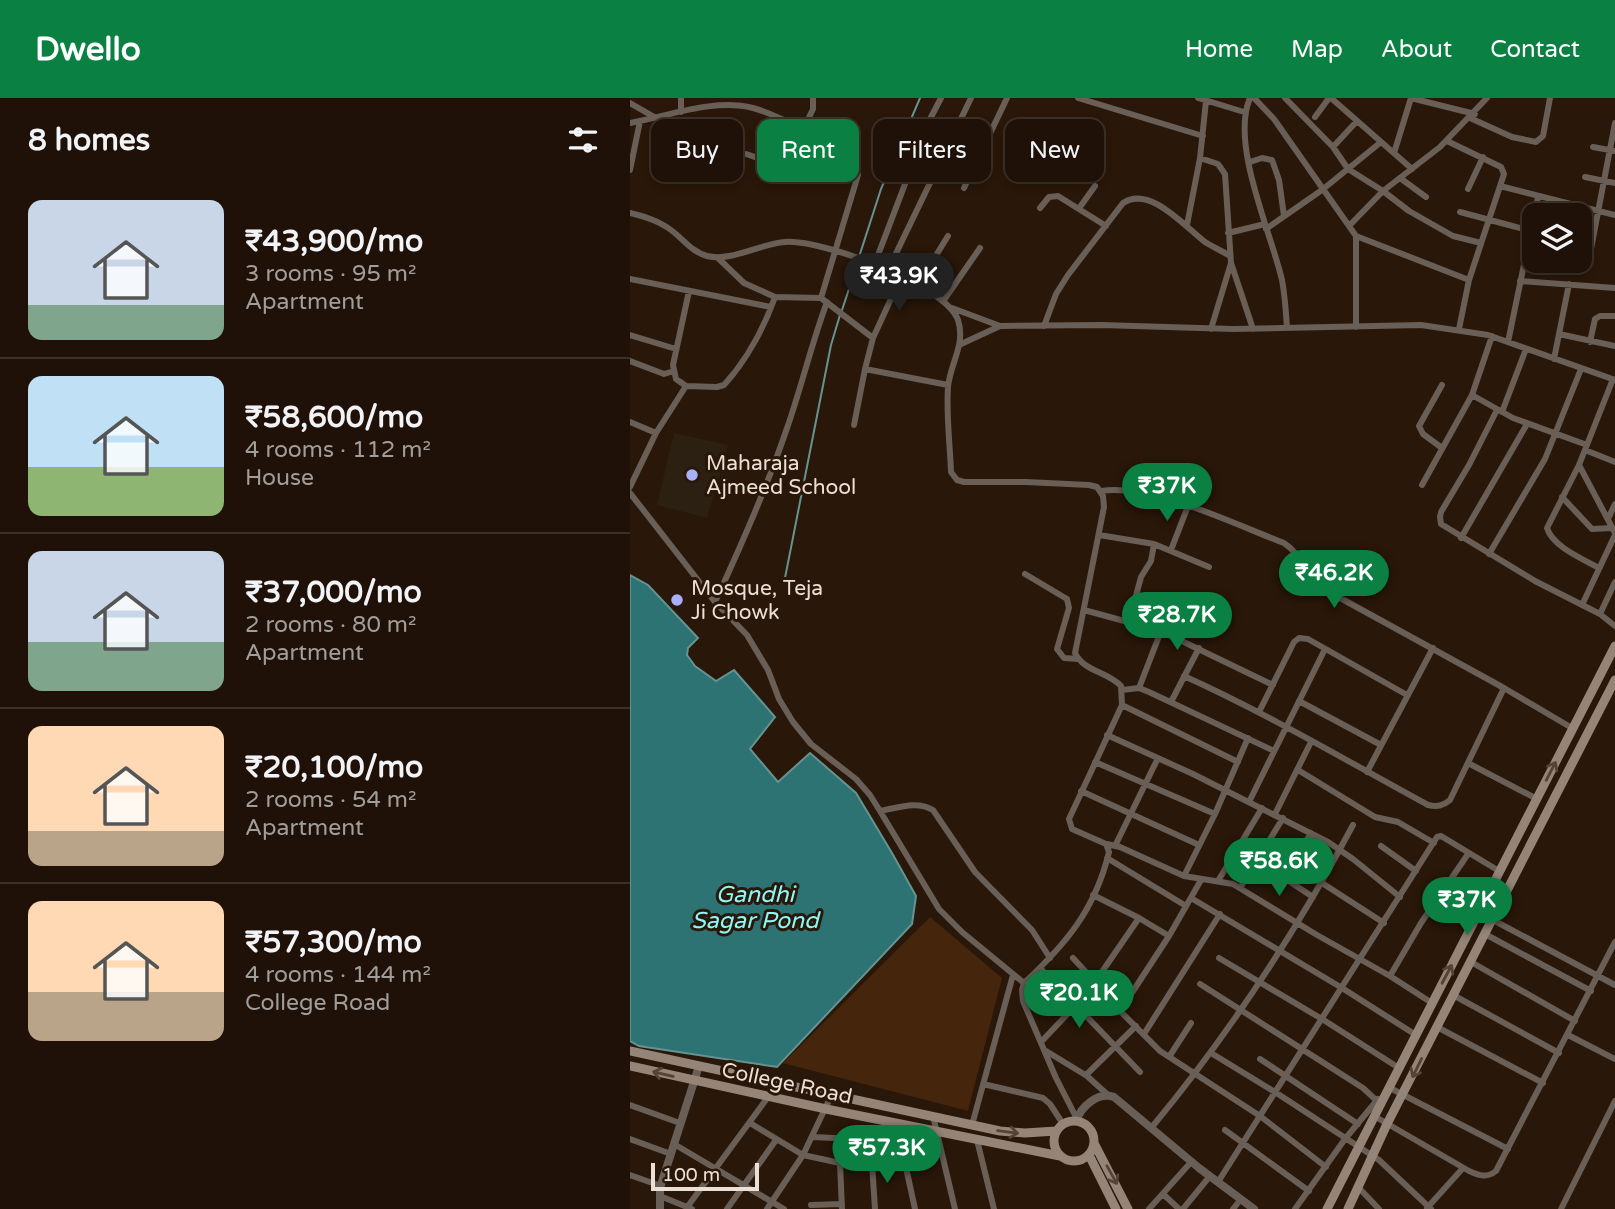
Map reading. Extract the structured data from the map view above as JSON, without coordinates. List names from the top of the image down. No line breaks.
{"streets":{"main road":["College Road"]},"water":["Gandhi Sagar Pond"],"places":["Maharaja Ajmeed School","Mosque, Teja Ji Chowk"],"scale_bar":"100 m","page":{"header":"Dwello","nav":["Home","Map","About","Contact"],"heading":"8 homes","chip":["Buy","Rent","Filters","New"],"list":[{"name":"₹43,900/mo","note":"3 rooms · 95 m² · Apartment"},{"name":"₹58,600/mo","note":"4 rooms · 112 m² · House"},{"name":"₹37,000/mo","note":"2 rooms · 80 m² · Apartment"},{"name":"₹20,100/mo","note":"2 rooms · 54 m² · Apartment"},{"name":"₹57,300/mo","note":"4 rooms · 144 m² · College Road"}],"price":["₹43.9K","₹37K","₹46.2K","₹28.7K","₹58.6K","₹37K","₹20.1K","₹57.3K"],"scale":"100 m"}}
